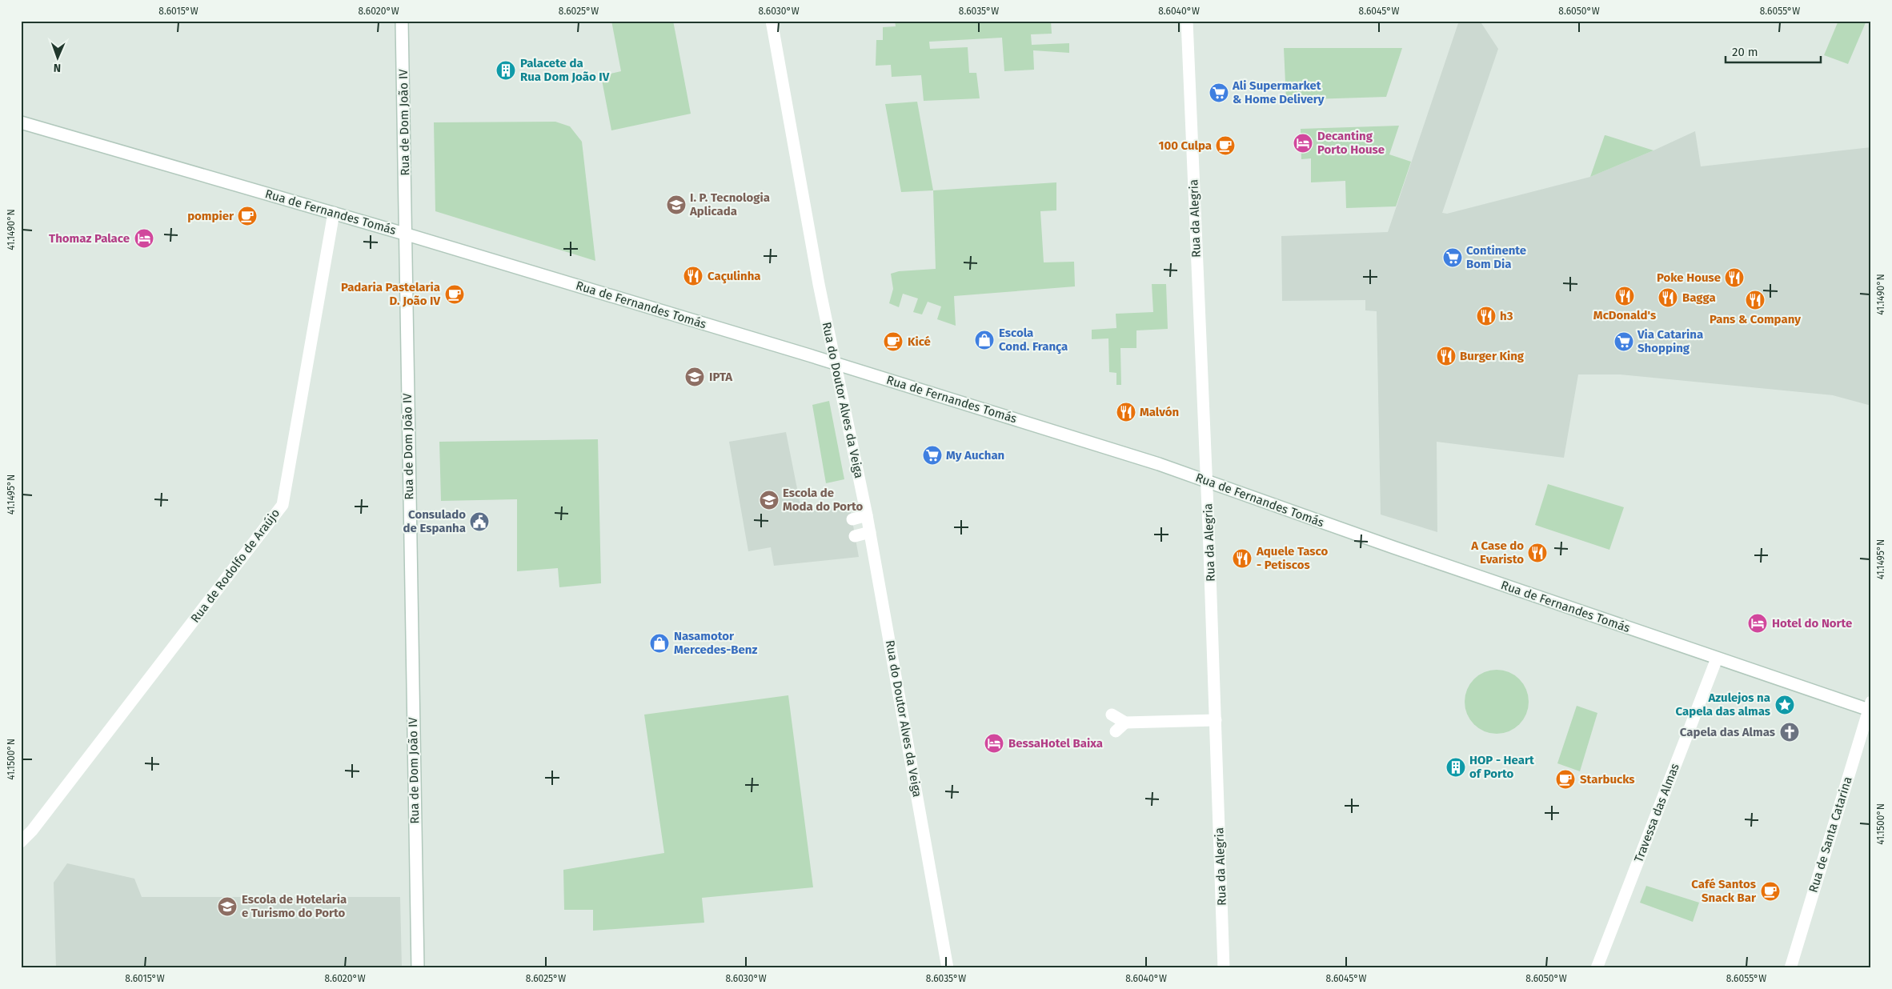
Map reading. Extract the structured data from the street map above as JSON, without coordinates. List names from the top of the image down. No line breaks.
{"streets":{"street":["Rua de Dom João IV","Rua de Fernandes Tomás","Rua da Alegria","Rua do Doutor Alves da Veiga","Rua de Rodolfo de Araújo","Travessa das Almas","Rua de Santa Catarina"]},"crossings":[["Rua de Dom João IV","Rua de Fernandes Tomás"],["Rua de Fernandes Tomás","Rua da Alegria"],["Rua de Fernandes Tomás","Rua do Doutor Alves da Veiga"],["Rua de Fernandes Tomás","Rua de Rodolfo de Araújo"],["Rua de Fernandes Tomás","Travessa das Almas"],["Rua de Fernandes Tomás","Rua de Santa Catarina"]],"places":{"building":["Palacete da Rua Dom João IV","HOP - Heart of Porto"],"supermarket":["Ali Supermarket & Home Delivery","Continente Bom Dia","Via Catarina Shopping","My Auchan"],"hotel":["Decanting Porto House","Thomaz Palace","Hotel do Norte","BessaHotel Baixa"],"cafe":["100 Culpa","pompier","Padaria Pastelaria D. João IV","Kicé","Starbucks","Café Santos Snack Bar"],"school or university":["I. P. Tecnologia Aplicada","IPTA","Escola de Moda do Porto","Escola de Hotelaria e Turismo do Porto"],"restaurant":["Caçulinha","Poke House","McDonald's","Bagga","Pans & Company","h3","Burger King","Malvón","A Case do Evaristo","Aquele Tasco - Petiscos"],"shop":["Escola Cond. França","Nasamotor Mercedes-Benz"],"public building":["Consulado de Espanha"],"place":["Azulejos na Capela das almas"],"church":["Capela das Almas"]},"scale_bar":"20 m","north":"bottom","coordinates":["8.6015°W","8.6020°W","8.6025°W","8.6030°W","8.6035°W","8.6040°W","8.6045°W","8.6050°W","8.6055°W","41.1490°N","41.1495°N","41.1500°N"]}
